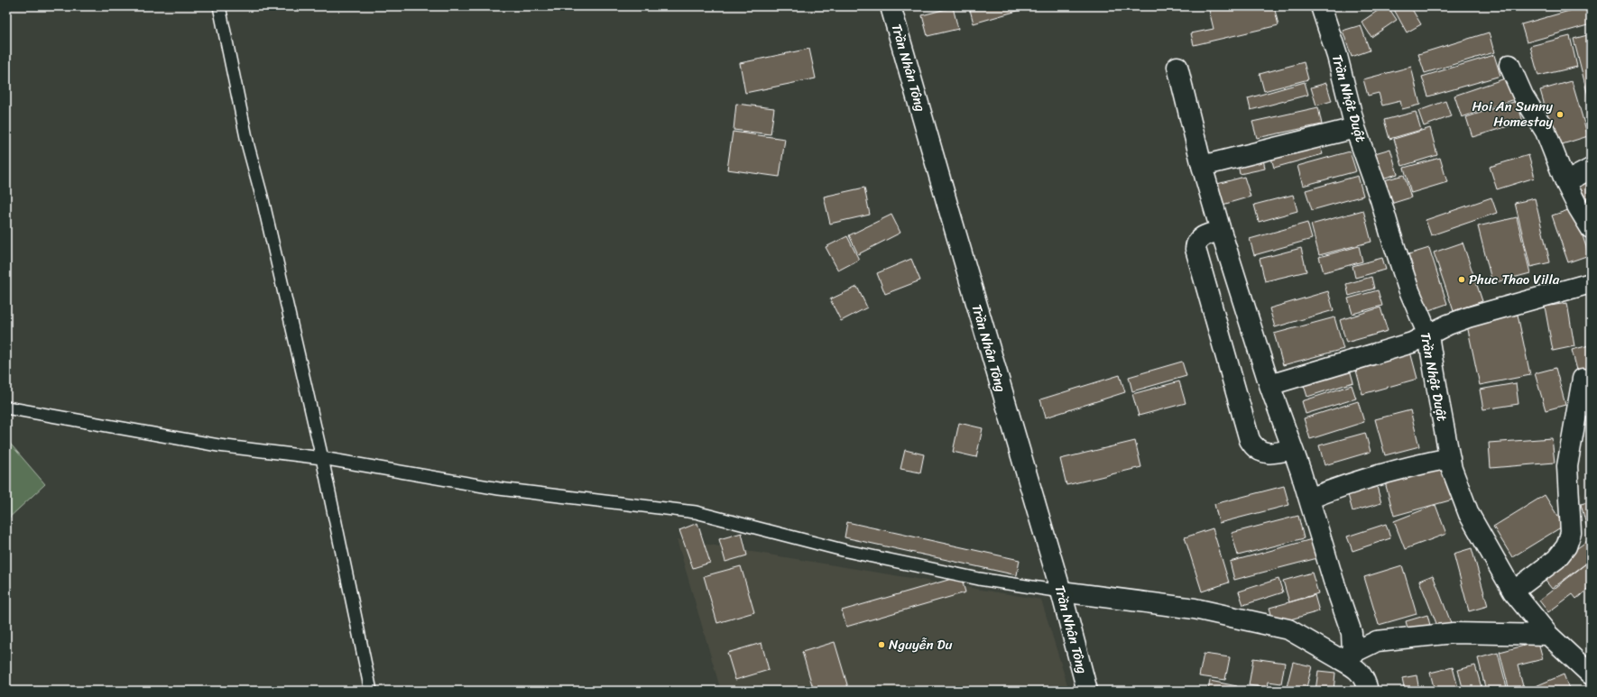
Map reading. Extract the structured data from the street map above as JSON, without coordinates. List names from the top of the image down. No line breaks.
{"streets":{"street":["Trần Nhân Tông","Trần Nhật Duật"]},"places":["Hoi An Sunny Homestay","Phuc Thao Villa","Nguyễn Du"]}
